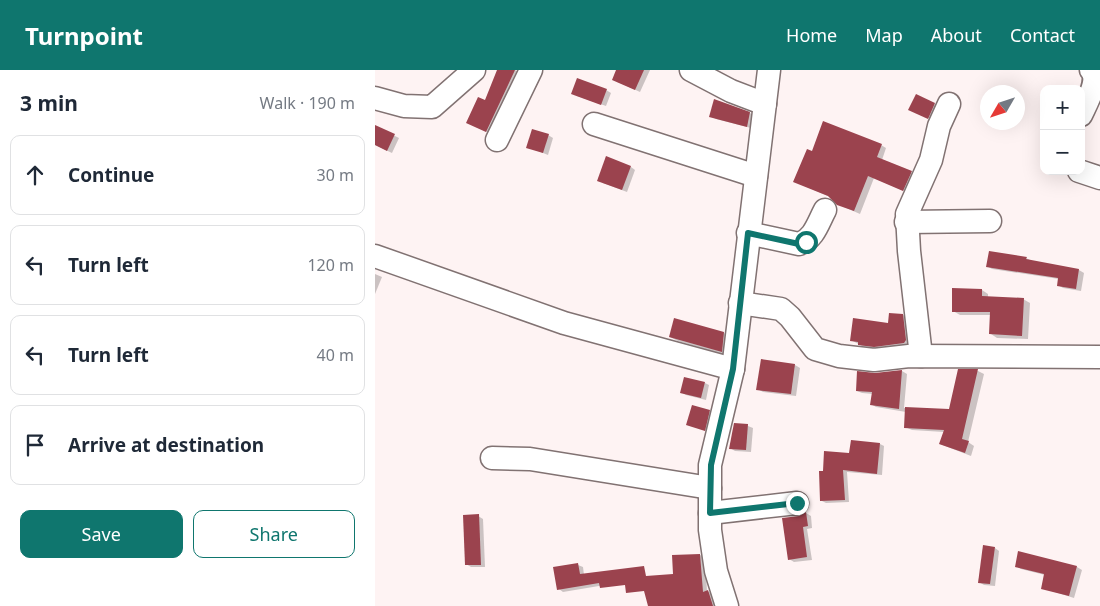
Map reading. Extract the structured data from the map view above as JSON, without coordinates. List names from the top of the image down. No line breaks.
{"north":"bottom left","page":{"header":"Turnpoint","nav":["Home","Map","About","Contact"],"heading":["3 min","Walk · 190 m"],"map_buttons":["+","−"],"list":[["Continue","30 m"],["Turn left","120 m"],["Turn left","40 m"],"Arrive at destination"],"buttons":["Save","Share"]}}
